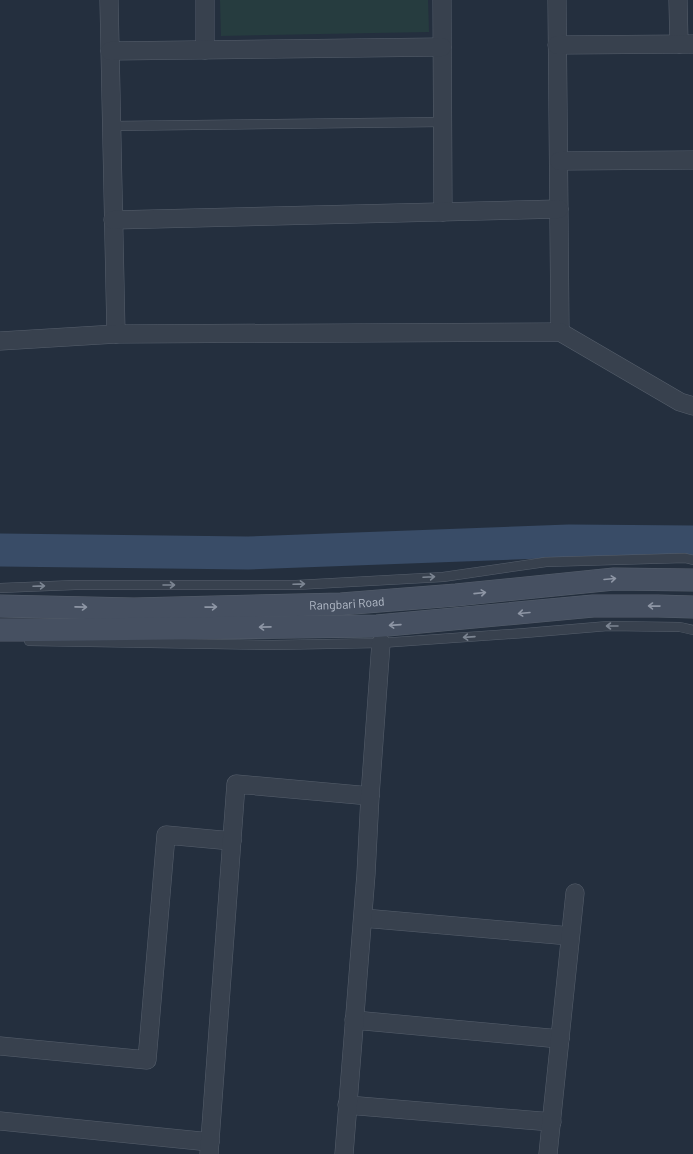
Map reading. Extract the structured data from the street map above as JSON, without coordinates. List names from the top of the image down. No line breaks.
{"streets":{"street":["Rangbari Road"]}}
